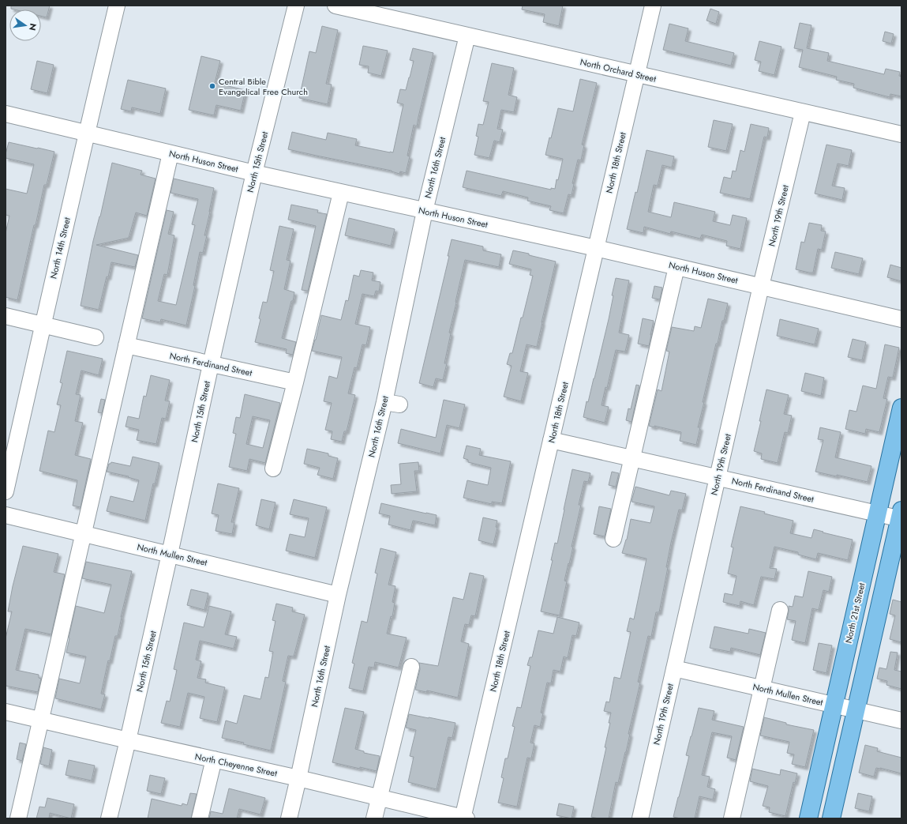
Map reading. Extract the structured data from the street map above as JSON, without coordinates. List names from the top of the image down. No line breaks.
{"streets":{"main road":["North 21st Street"],"street":["North Orchard Street","North Huson Street","North 15th Street","North 18th Street","North 16th Street","North 19th Street","North 14th Street","North Ferdinand Street","North Mullen Street","North Cheyenne Street"]},"crossings":[["North Orchard Street","North 18th Street"],["North Orchard Street","North 16th Street"],["North Orchard Street","North 19th Street"],["North Huson Street","North 15th Street"],["North Huson Street","North 18th Street"],["North Huson Street","North 16th Street"],["North Huson Street","North 19th Street"],["North Huson Street","North 14th Street"],["North 15th Street","North Ferdinand Street"],["North 15th Street","North Mullen Street"],["North 15th Street","North Cheyenne Street"],["North 18th Street","North Ferdinand Street"],["North 18th Street","North Cheyenne Street"],["North 16th Street","North Mullen Street"],["North 16th Street","North Cheyenne Street"],["North 19th Street","North Ferdinand Street"],["North 19th Street","North Mullen Street"],["North Ferdinand Street","North 21st Street"],["North Mullen Street","North 21st Street"]],"places":["Central Bible Evangelical Free Church"],"north":"right"}
